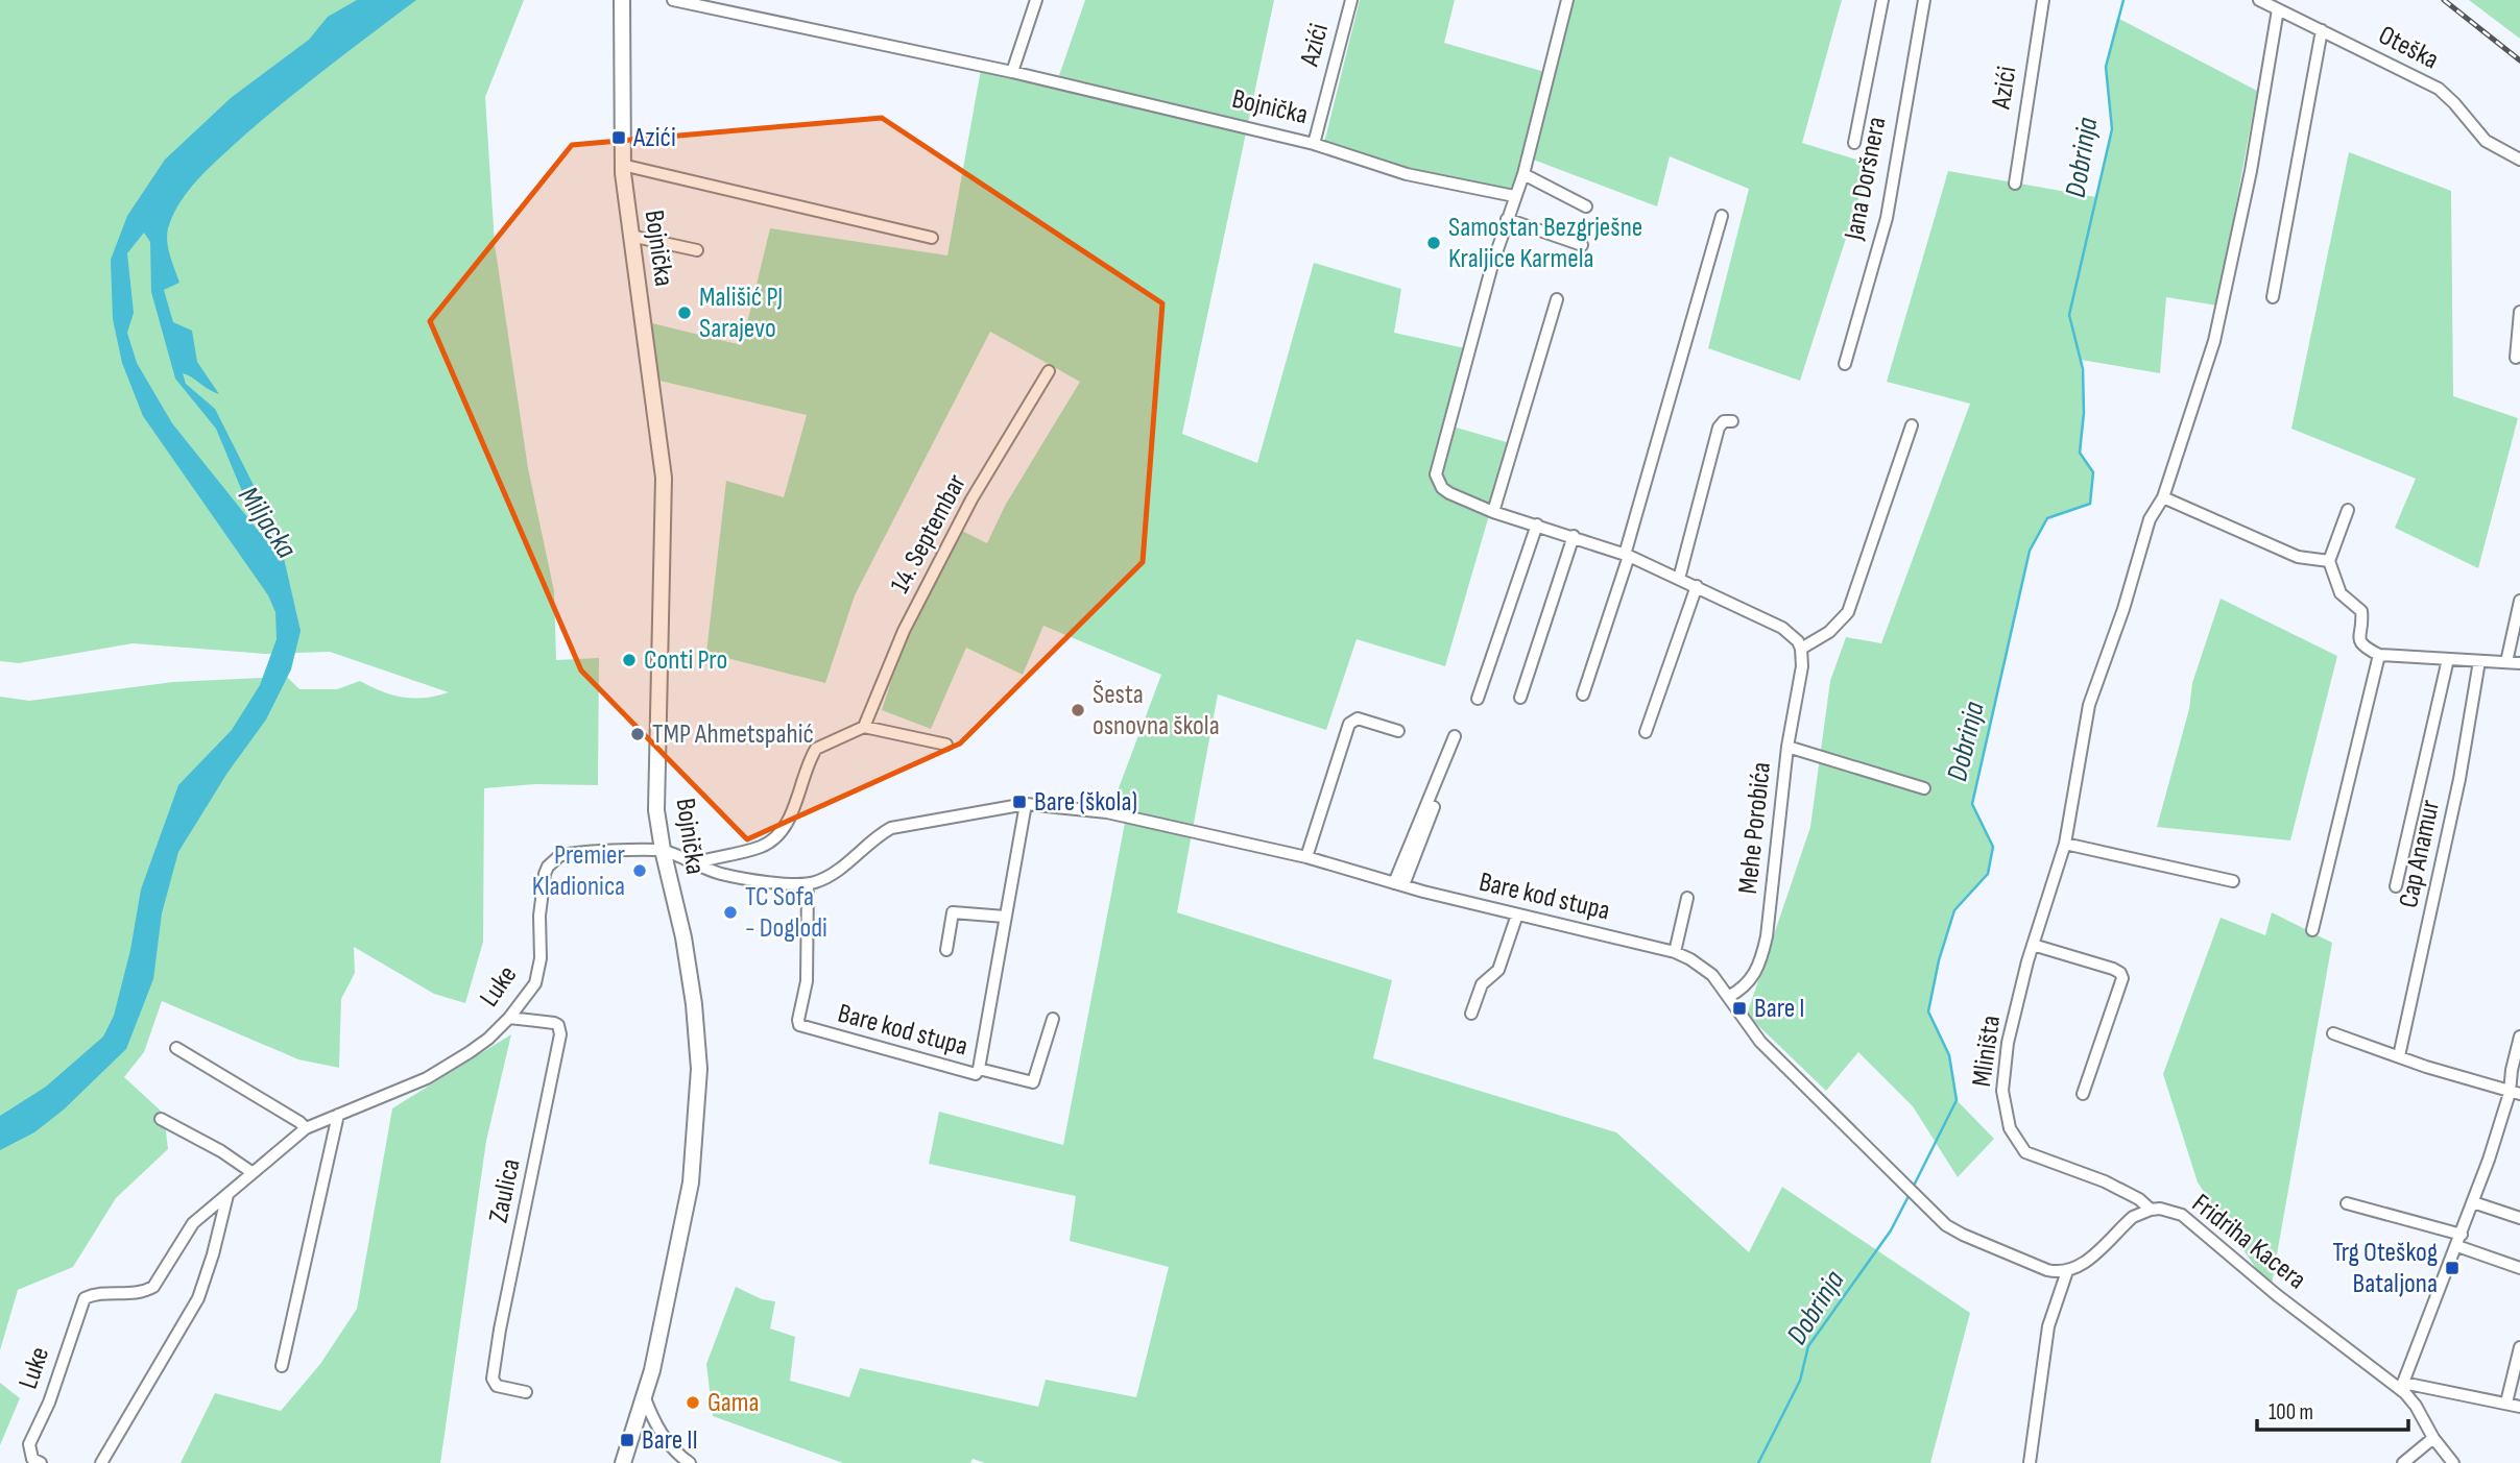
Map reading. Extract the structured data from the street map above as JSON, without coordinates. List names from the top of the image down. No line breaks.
{"streets":{"main road":["Bojnička"],"street":["Azići","Oteška","Jana Doršnera","14. Septembar","Mehe Porobića","Cap Anamur","Bare kod stupa","Luke","Mliništa","Zaulica","Fridriha Kacera"]},"crossings":[["Azići","Bojnička"],["Oteška","Mliništa"],["Bojnička","Bare kod stupa"],["Bojnička","Luke"],["Mehe Porobića","Bare kod stupa"],["Bare kod stupa","Luke"],["Bare kod stupa","Fridriha Kacera"],["Luke","Zaulica"],["Mliništa","Fridriha Kacera"]],"water":["Dobrinja","Miljacka"],"places":{"transit":["Azići","Bare (škola)","Bare I","Trg Oteškog Bataljona","Bare II"],"other":["Samostan Bezgrješne Kraljice Karmela","Mališić PJ Sarajevo","Conti Pro","Šesta osnovna škola","TMP Ahmetspahić","Premier Kladionica","TC Sofa - Doglodi","Gama"]},"scale_bar":"100 m"}
